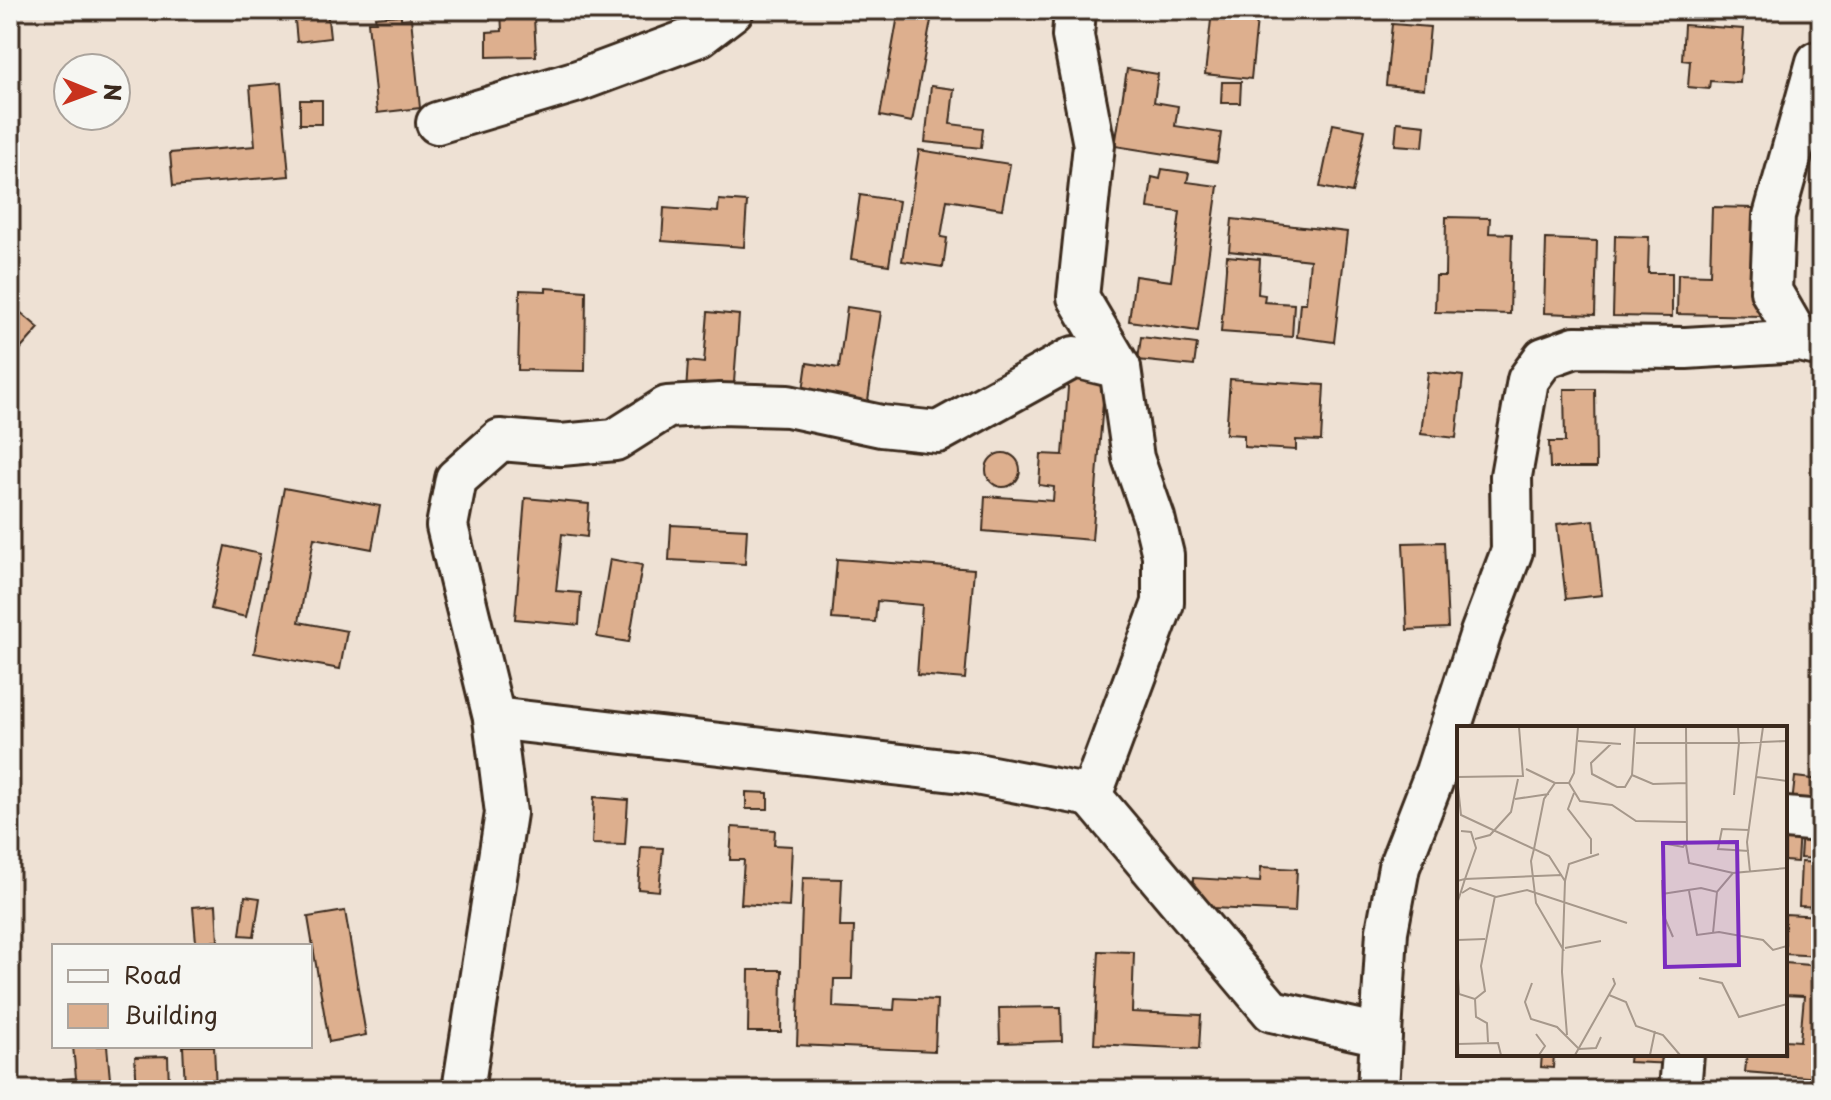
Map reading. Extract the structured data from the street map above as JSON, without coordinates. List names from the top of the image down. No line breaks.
{"legend":["Road","Building"],"north":"right"}
